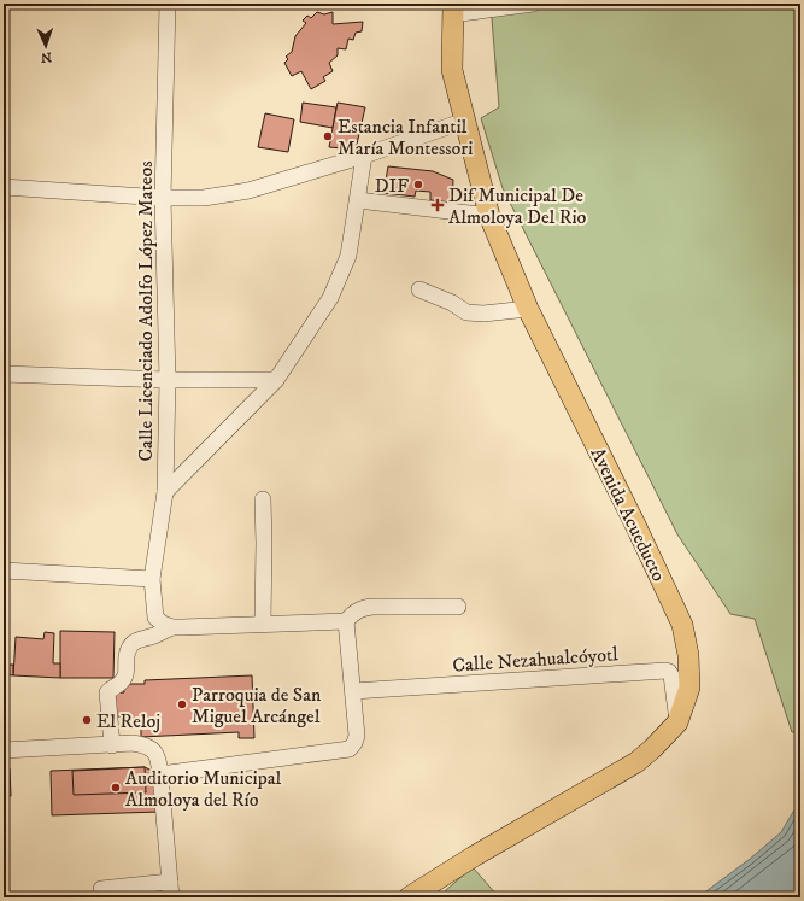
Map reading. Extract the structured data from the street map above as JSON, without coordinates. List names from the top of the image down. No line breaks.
{"streets":{"main road":["Avenida Acueducto"],"street":["Calle Licenciado Adolfo López Mateos","Calle Nezahualcóyotl"]},"crossings":[["Avenida Acueducto","Calle Nezahualcóyotl"]],"places":{"other":["Estancia Infantil María Montessori","DIF","Parroquia de San Miguel Arcángel","El Reloj","Auditorio Municipal Almoloya del Río"],"health":["Dif Municipal De Almoloya Del Rio"]},"north":"bottom"}
